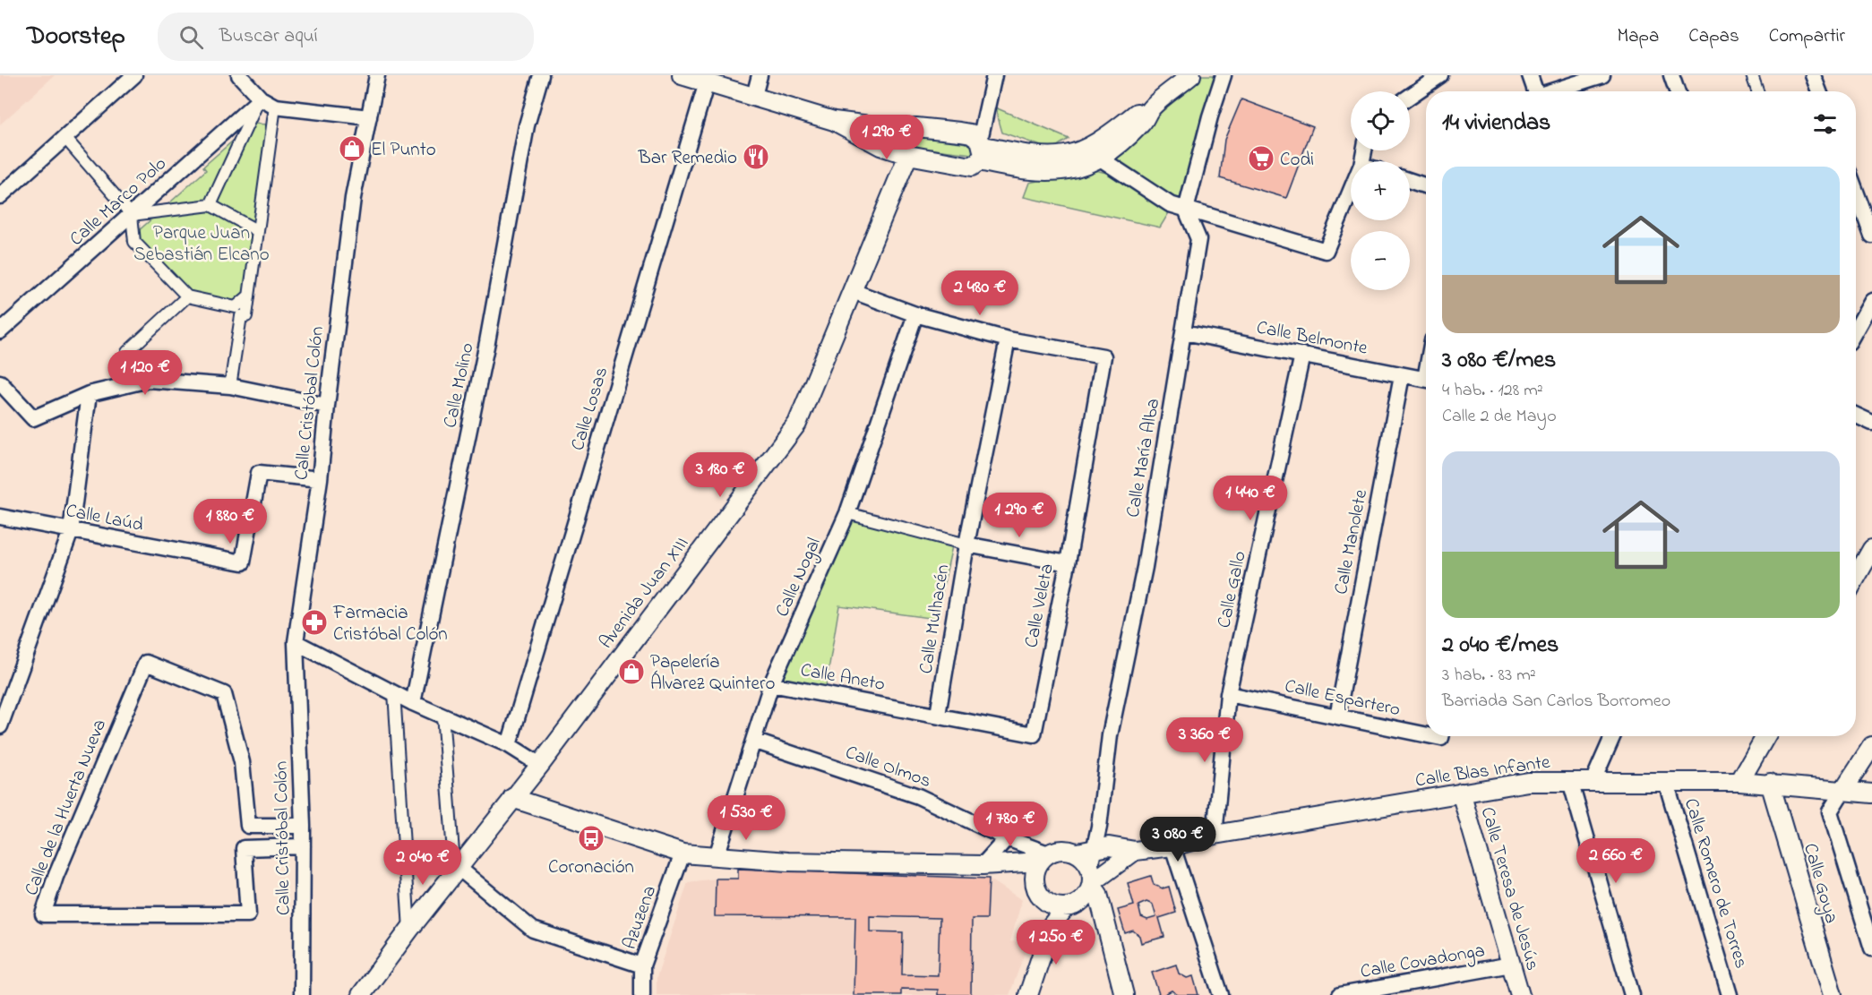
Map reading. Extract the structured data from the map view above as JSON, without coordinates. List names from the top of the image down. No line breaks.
{"streets":{"street":["Calle Marco Polo","Calle Belmonte","Calle Molino","Calle Cristóbal Colón","Calle Losas","Calle María Alba","Calle Laúd","Calle Manolete","Calle Nogal","Calle Gallo","Avenida Juan XIII","Calle Veleta","Calle Mulhacén","Calle Aneto","Calle Espartero","Calle Olmos","Calle Blas Infante","Calle de la Huerta Nueva","Calle Romero de Torres","Calle Goya","Calle Teresa de Jesús","Azuzena","Calle Covadonga"]},"crossings":[["Calle Belmonte","Calle María Alba"],["Calle Belmonte","Calle Manolete"],["Calle Belmonte","Calle Gallo"],["Calle Cristóbal Colón","Calle Laúd"],["Calle Cristóbal Colón","Calle de la Huerta Nueva"],["Calle María Alba","Calle Olmos"],["Calle María Alba","Calle Blas Infante"],["Calle Manolete","Calle Espartero"],["Calle Nogal","Calle Aneto"],["Calle Nogal","Calle Olmos"],["Calle Gallo","Calle Espartero"],["Calle Gallo","Calle Blas Infante"],["Calle Veleta","Calle Mulhacén"],["Calle Veleta","Calle Aneto"],["Calle Mulhacén","Calle Aneto"],["Calle Olmos","Calle Blas Infante"],["Calle Blas Infante","Calle Romero de Torres"],["Calle Blas Infante","Calle Goya"],["Calle Blas Infante","Calle Teresa de Jesús"],["Calle Teresa de Jesús","Calle Covadonga"]],"parks":["Parque Juan Sebastián Elcano"],"places":{"shop":["El Punto","Papelería Álvarez Quintero"],"restaurant":["Bar Remedio"],"supermarket":["Codi"],"pharmacy":["Farmacia Cristóbal Colón"],"bus stop":["Coronación"]},"page":{"header":"Doorstep","search":"Buscar aquí","nav":["Mapa","Capas","Compartir"],"map_buttons":["+","−"],"heading":"14 viviendas","price":["1 290 €","2 480 €","1 120 €","3 180 €","1 440 €","1 290 €","1 880 €","3 360 €","1 530 €","1 780 €","3 080 €","2 660 €","2 040 €","1 250 €"],"list":[{"name":"3 080 €/mes","note":"4 hab. · 128 m² · Calle 2 de Mayo"},{"name":"2 040 €/mes","note":"3 hab. · 83 m² · Barriada San Carlos Borromeo"}]}}
